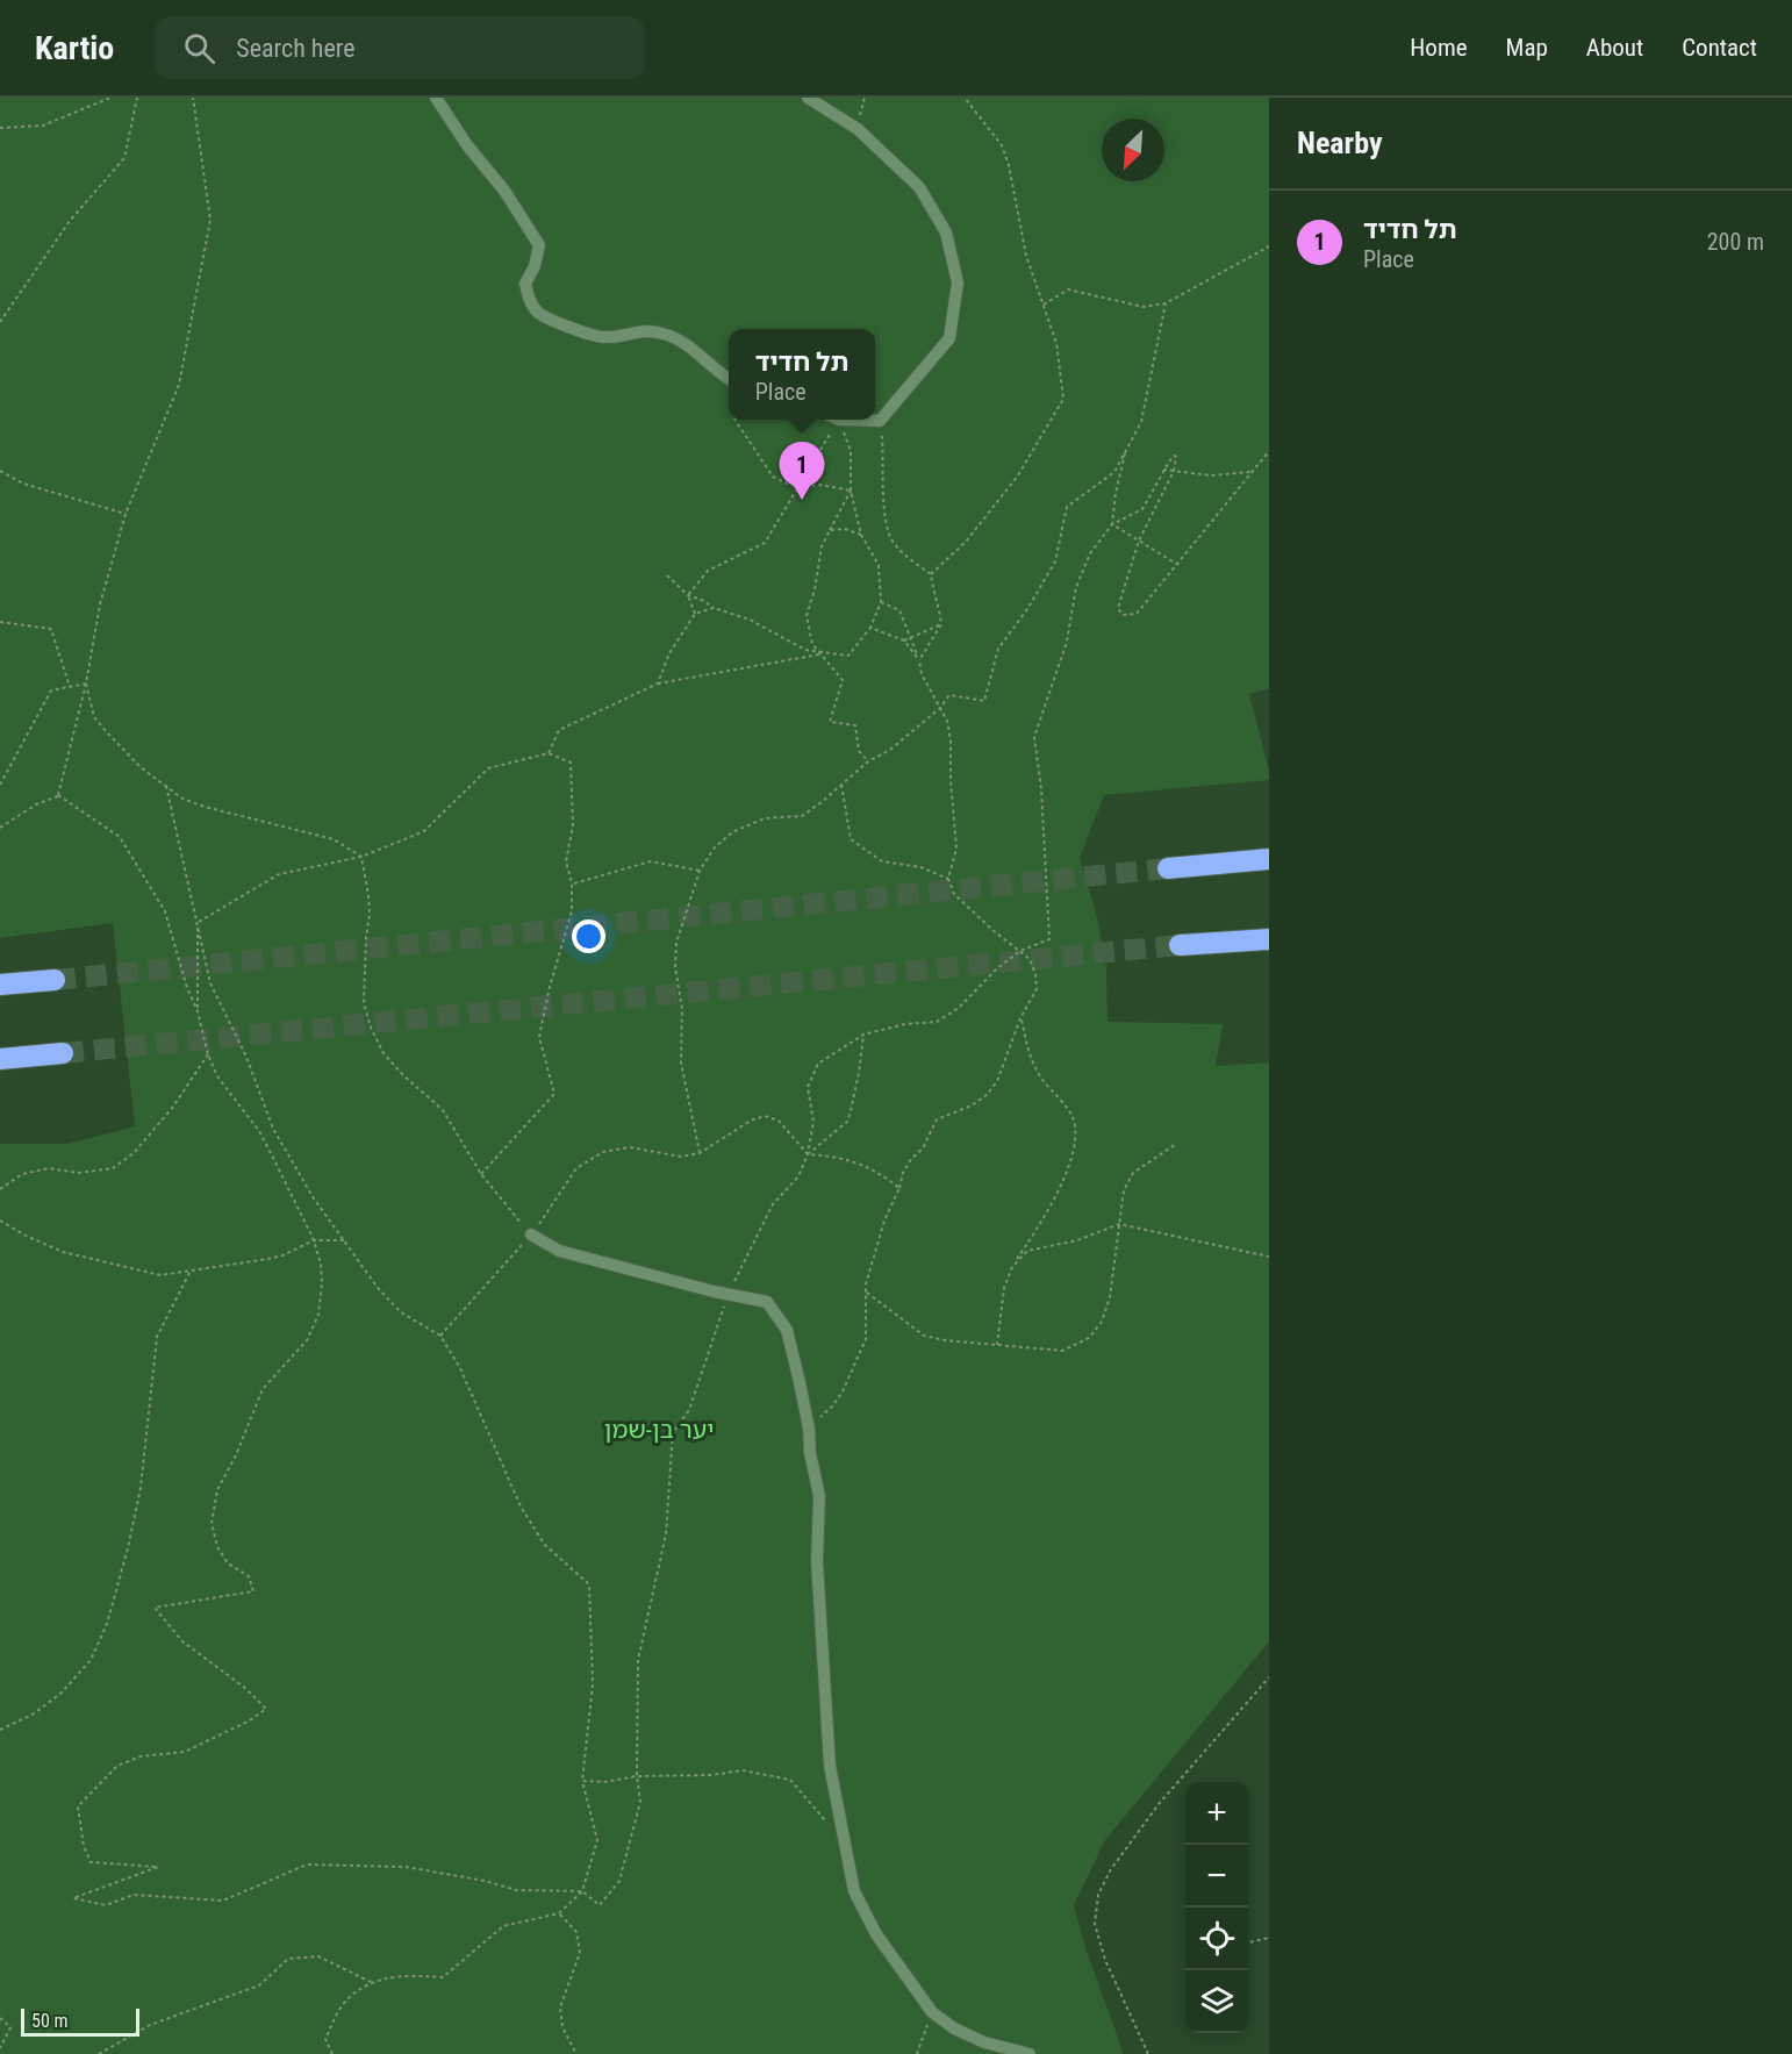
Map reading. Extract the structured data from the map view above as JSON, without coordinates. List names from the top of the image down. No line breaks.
{"parks":["יער בן-שמן"],"scale_bar":"50 m","north":"bottom left","page":{"header":"Kartio","search":"Search here","nav":["Home","Map","About","Contact"],"heading":"Nearby","list":[{"mark":"1","name":"תל חדיד","note":"Place","value":"200 m"}],"popup":["תל חדיד","Place"],"pins":"1","map_buttons":["+","−"],"scale":"50 m"}}
